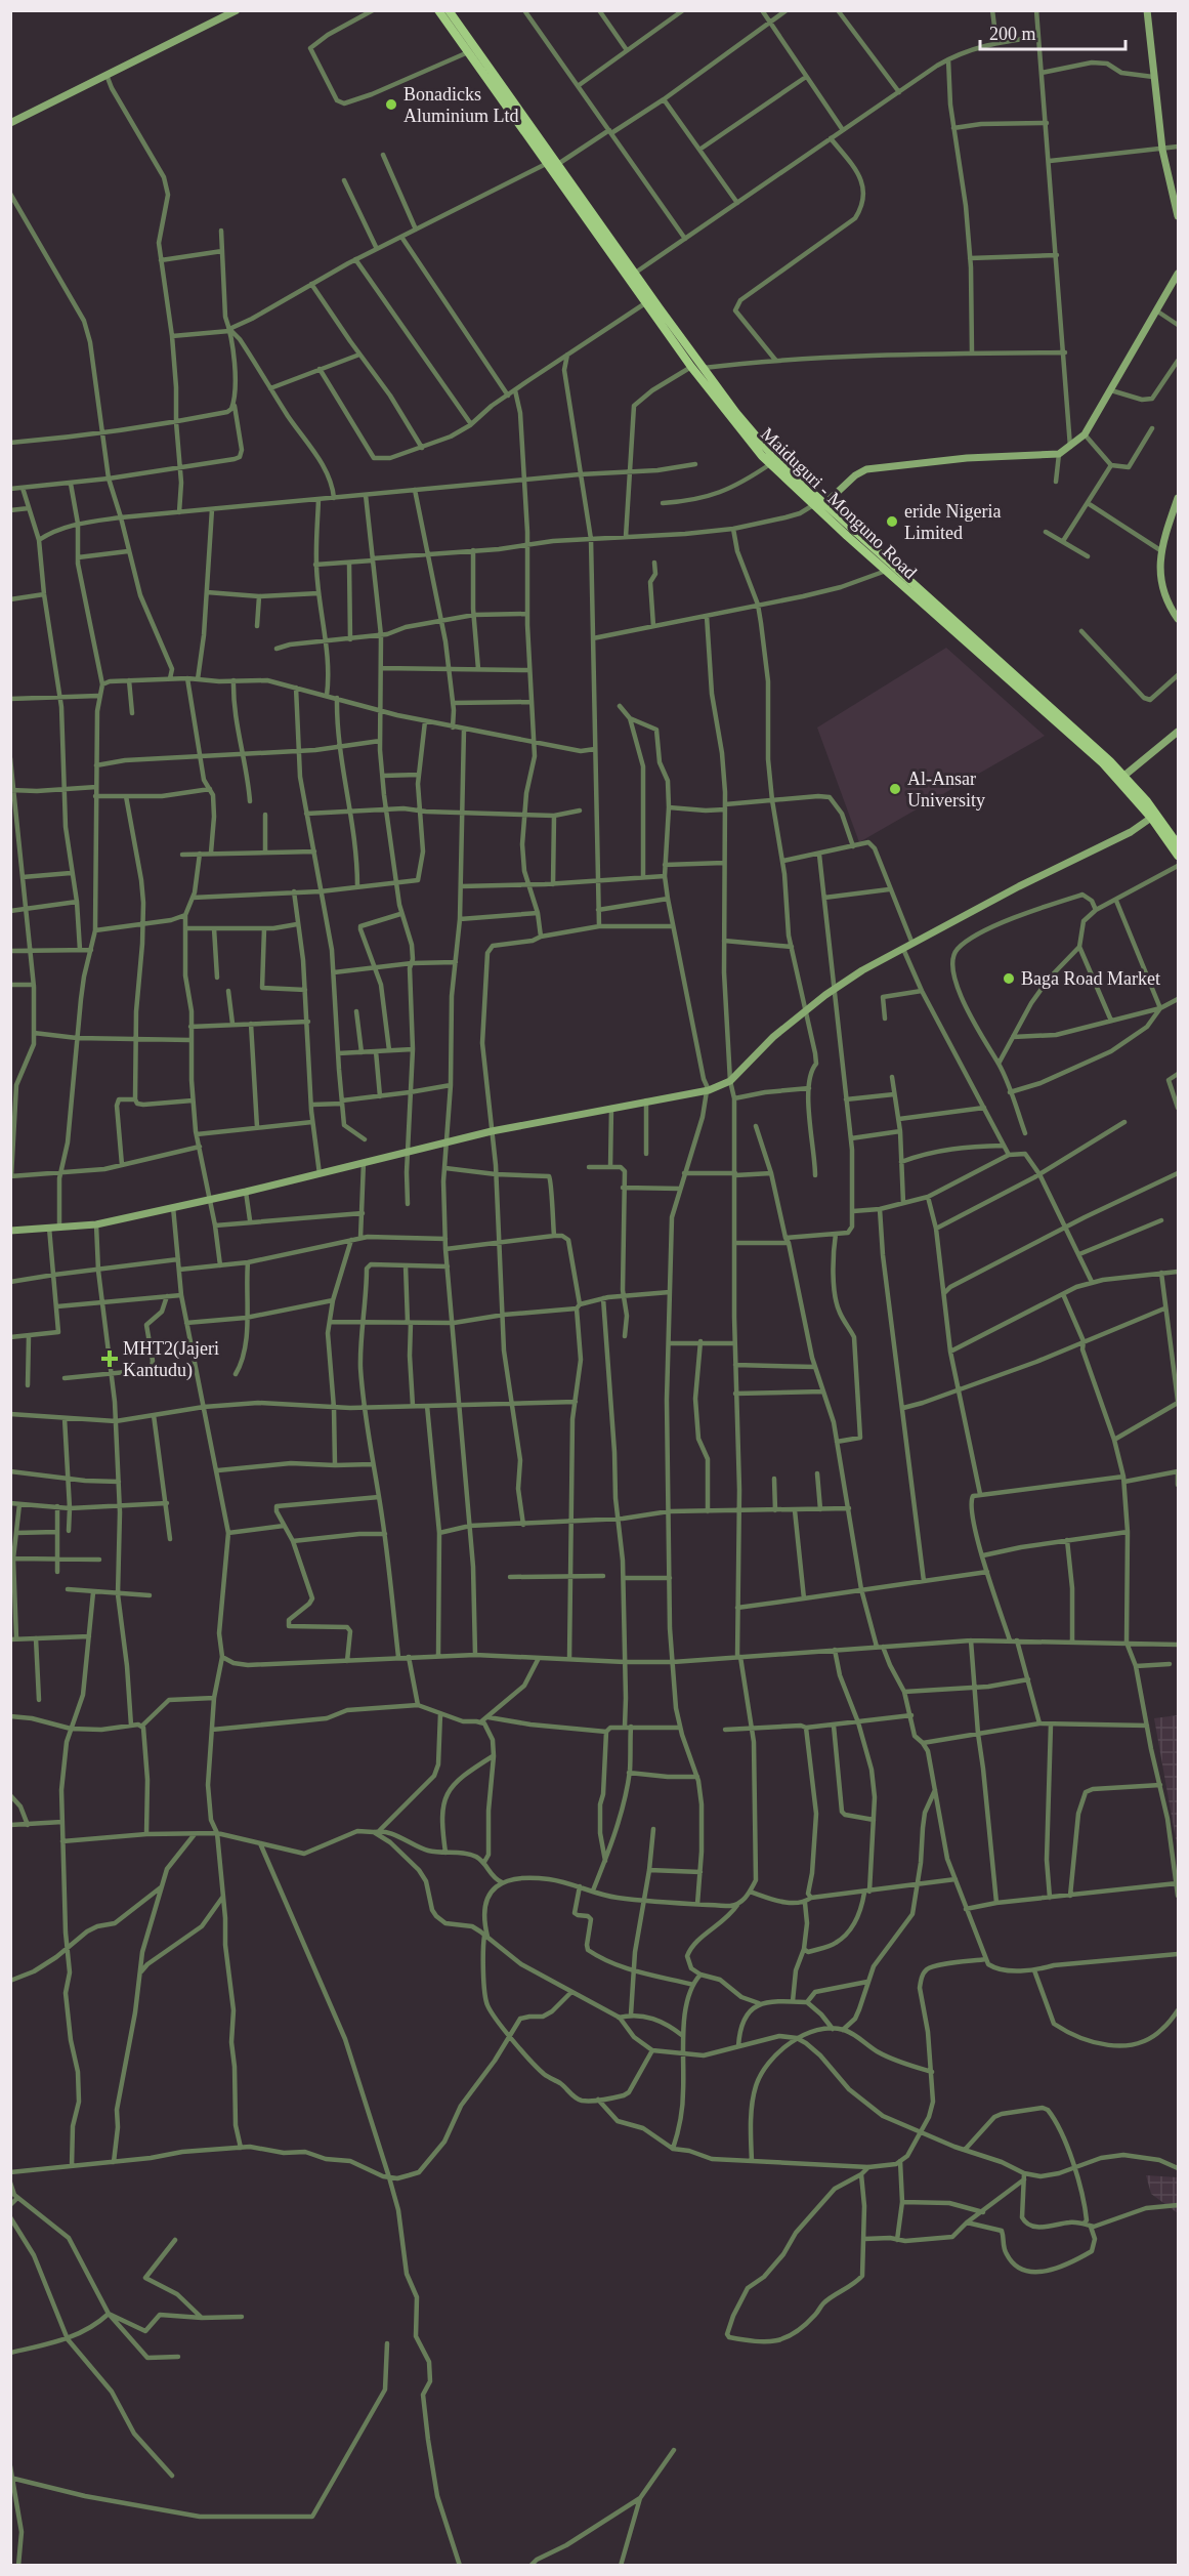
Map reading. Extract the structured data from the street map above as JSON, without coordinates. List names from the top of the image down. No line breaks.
{"streets":{"main road":["Maiduguri - Monguno Road"]},"places":{"other":["Bonadicks Aluminium Ltd","eride Nigeria Limited","Al-Ansar University","Baga Road Market"],"health":["MHT2(Jajeri Kantudu)"]},"scale_bar":"200 m"}
